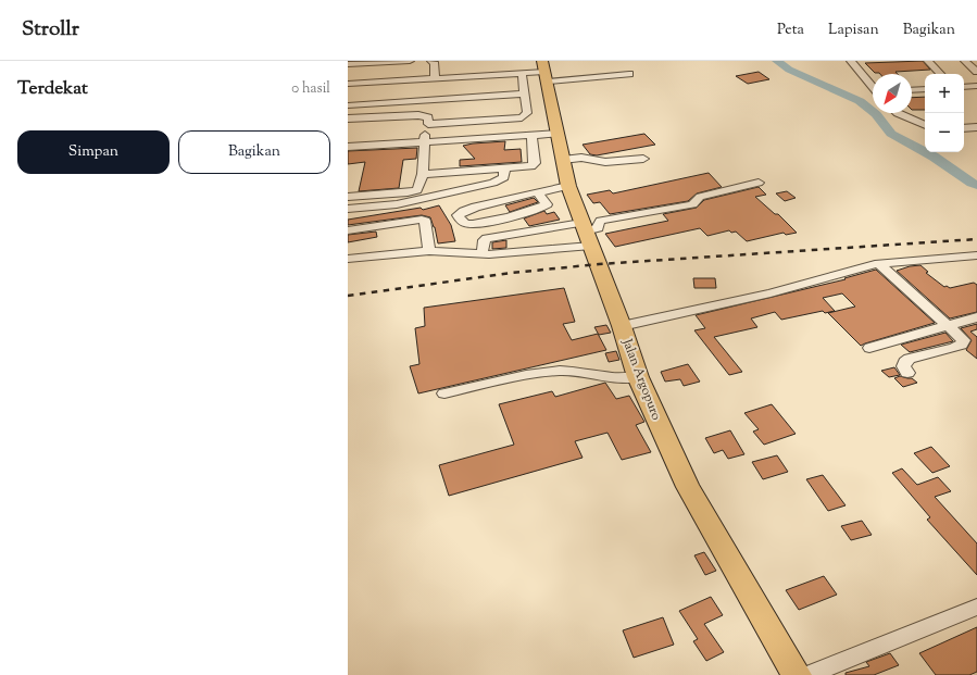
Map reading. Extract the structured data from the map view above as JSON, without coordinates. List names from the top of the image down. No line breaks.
{"streets":{"highway":["Jalan Argopuro"]},"north":"bottom left","page":{"header":"Strollr","nav":["Peta","Lapisan","Bagikan"],"heading":["Terdekat","0 hasil"],"map_buttons":["+","−"],"buttons":["Simpan","Bagikan"]}}
